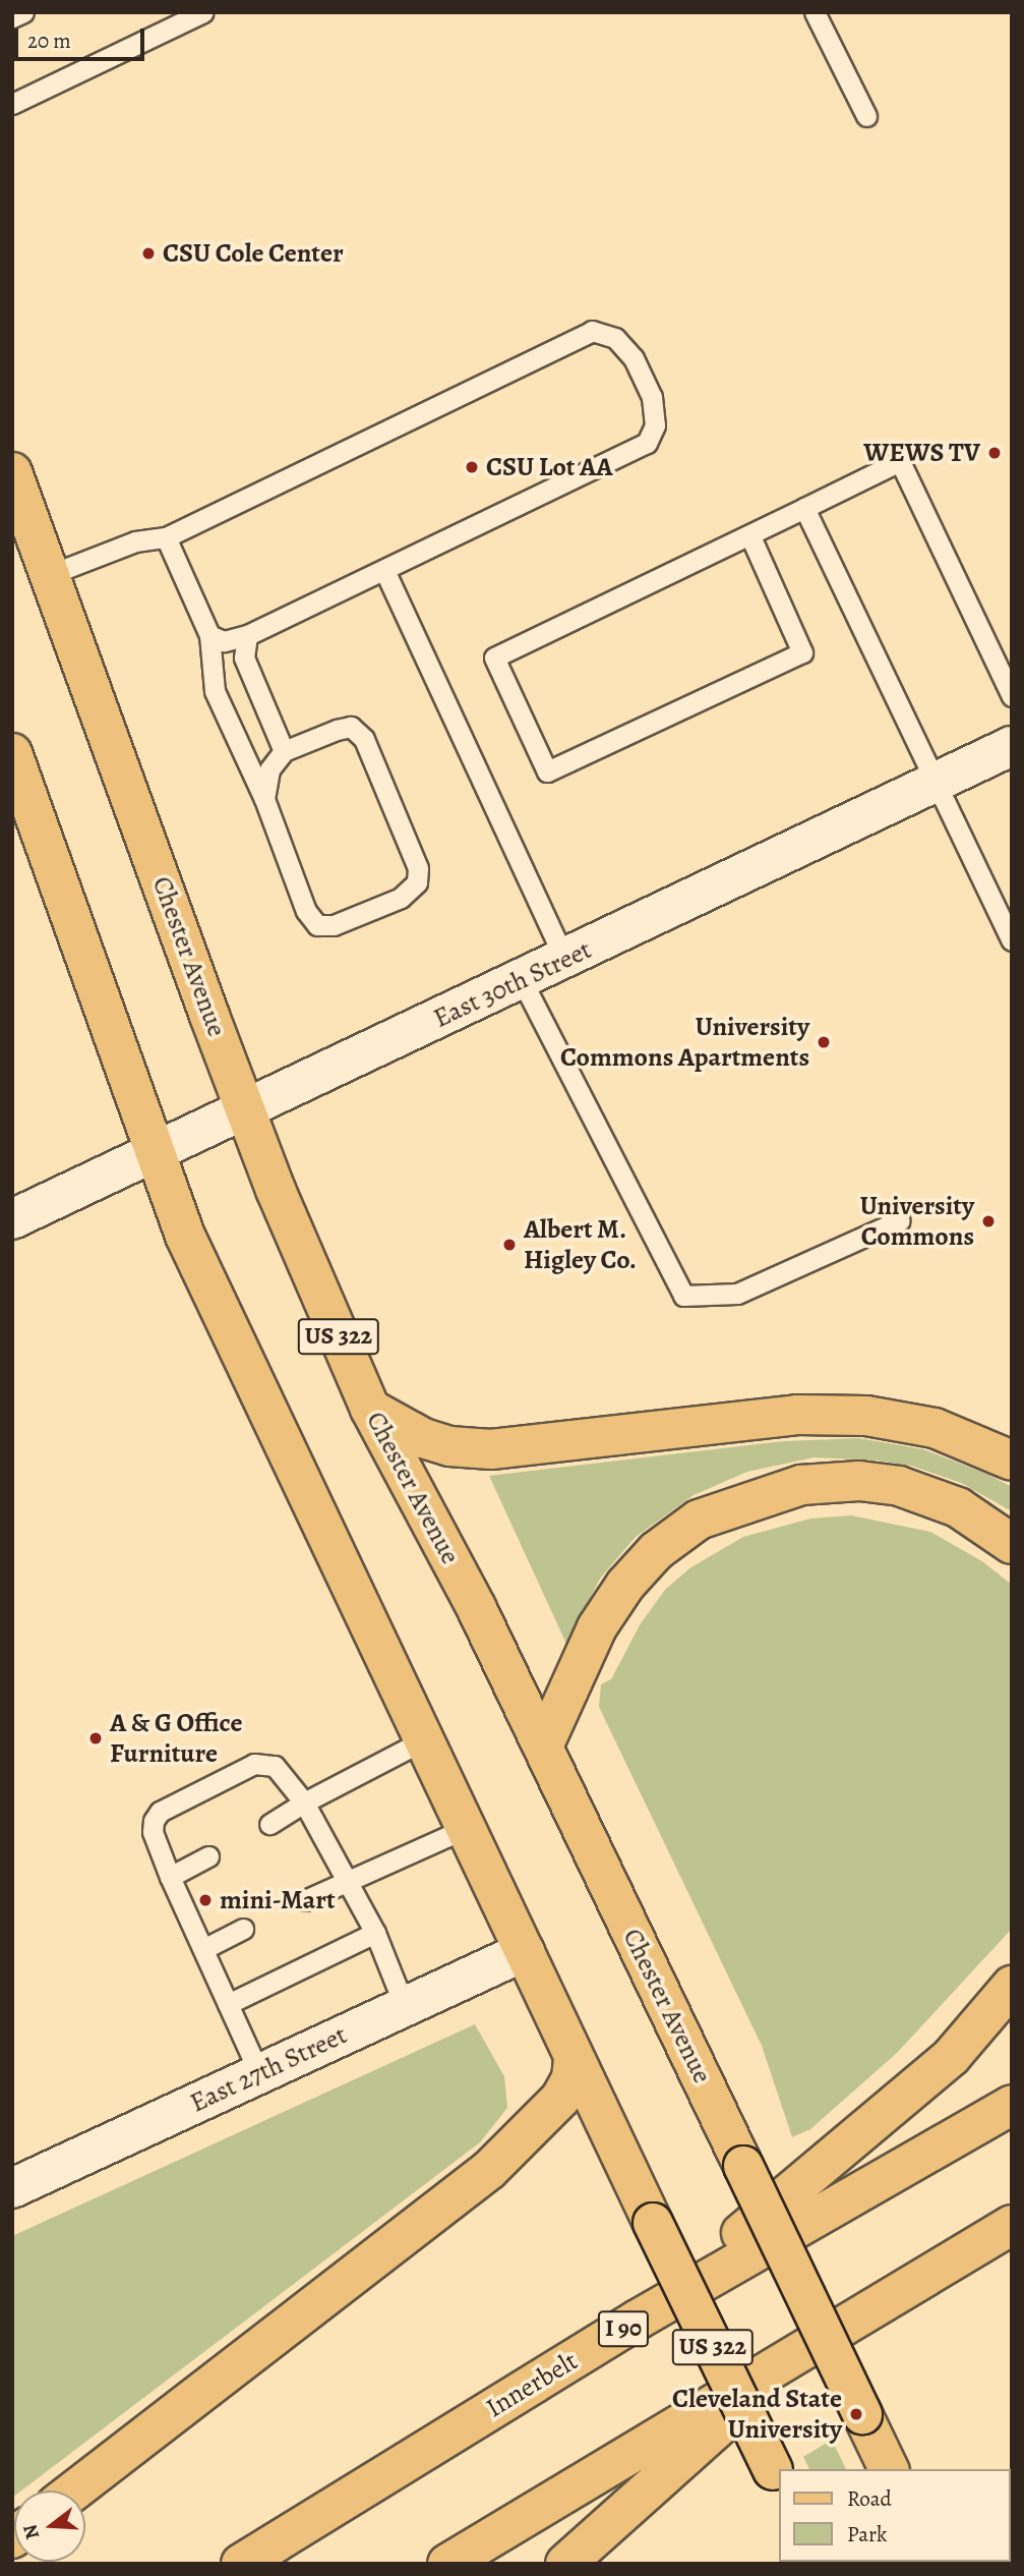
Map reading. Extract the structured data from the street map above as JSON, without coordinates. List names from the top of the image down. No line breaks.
{"streets":{"main road":["Chester Avenue","East 30th Street","US 322","East 27th Street","I 90","Innerbelt"]},"crossings":[["Chester Avenue","East 30th Street"],["East 30th Street","US 322"],["US 322","East 27th Street"]],"places":["CSU Cole Center","WEWS TV","CSU Lot AA","University Commons Apartments","University Commons","Albert M. Higley Co.","A & G Office Furniture","mini-Mart","Cleveland State University"],"legend":["Road","Park"],"scale_bar":"20 m","north":"left"}
